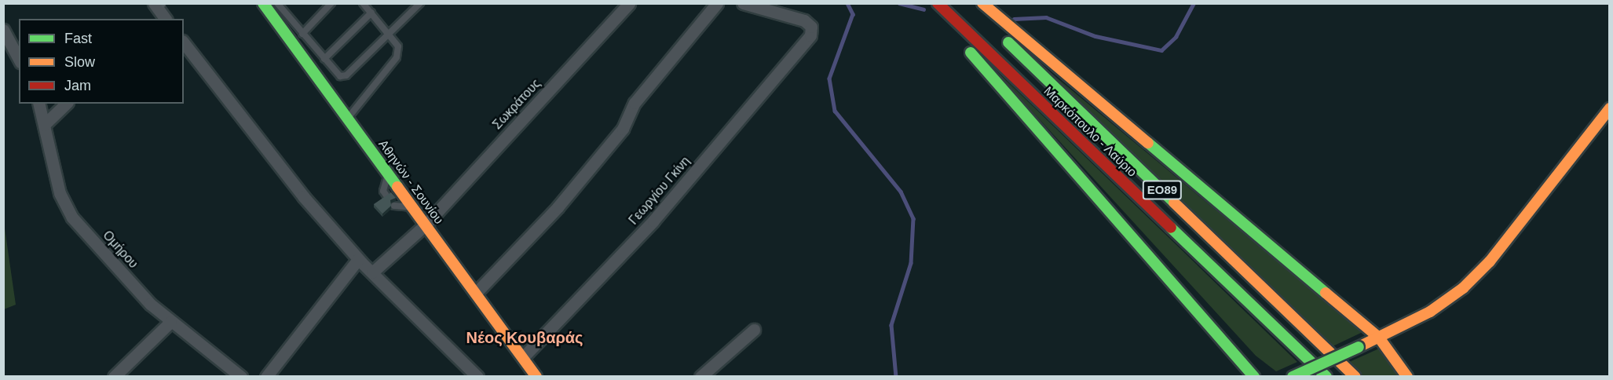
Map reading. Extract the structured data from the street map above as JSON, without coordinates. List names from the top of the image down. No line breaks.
{"streets":{"main road":["Μαρκόπουλο - Λαύριο","Αθηνών - Σουνίου","ΕΟ89"],"street":["Σωκράτους","Γεωργίου Γκίνη","Ομήρου"]},"crossings":[["Σωκράτους","Αθηνών - Σουνίου"],["Αθηνών - Σουνίου","Γεωργίου Γκίνη"]],"districts":["Νέος Κουβαράς"],"legend":["Fast","Slow","Jam"]}
